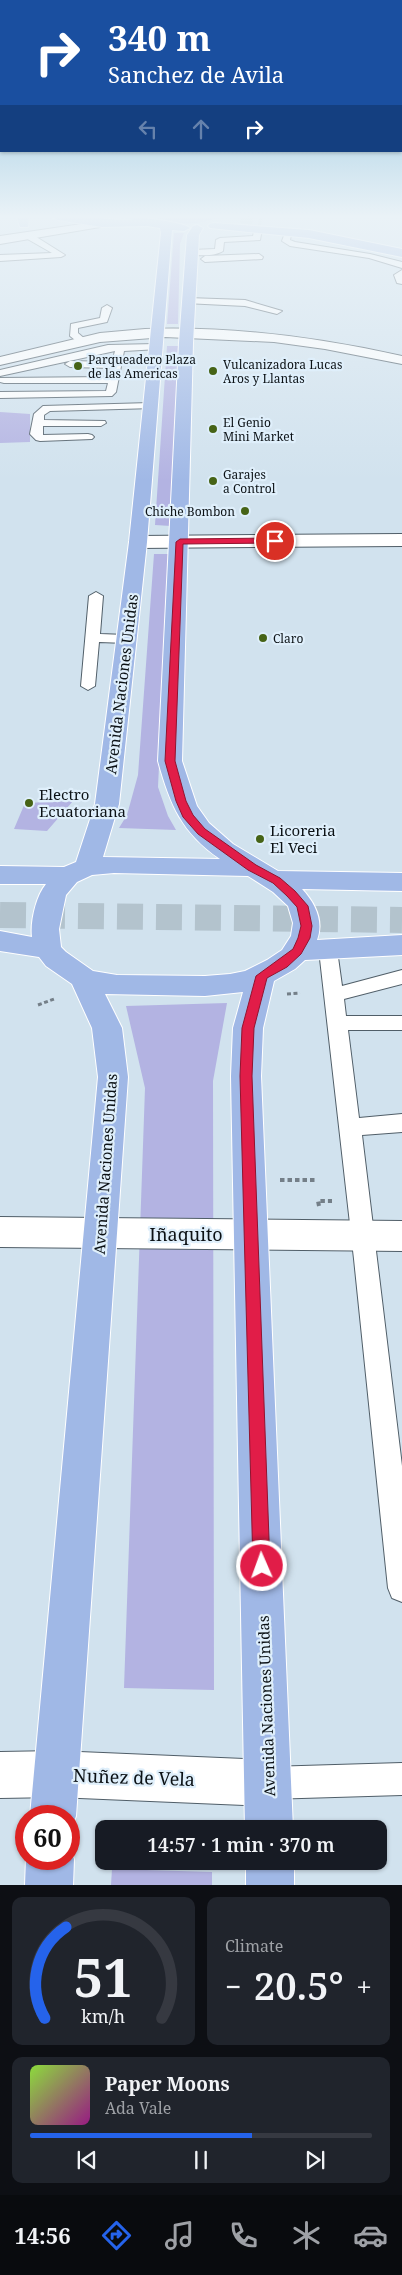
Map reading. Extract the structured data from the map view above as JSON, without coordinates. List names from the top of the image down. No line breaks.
{"streets":{"main road":["Avenida Naciones Unidas"],"street":["Iñaquito","Nuñez de Vela"]},"crossings":[["Avenida Naciones Unidas","Iñaquito"],["Avenida Naciones Unidas","Nuñez de Vela"]],"places":["Parqueadero Plaza de las Americas","Vulcanizadora Lucas Aros y Llantas","El Genio Mini Market","Garajes a Control","Chiche Bombon","Claro","Electro Ecuatoriana","Licoreria El Veci"],"page":{"turn":["340 m","Sanchez de Avila"],"limit":"60","trip":"14:57 · 1 min · 370 m","tile":"Climate","heat":["−","20.5°","+"],"song":["Paper Moons","Ada Vale"],"tabs":"14:56","gauge":["51","km/h"]}}
